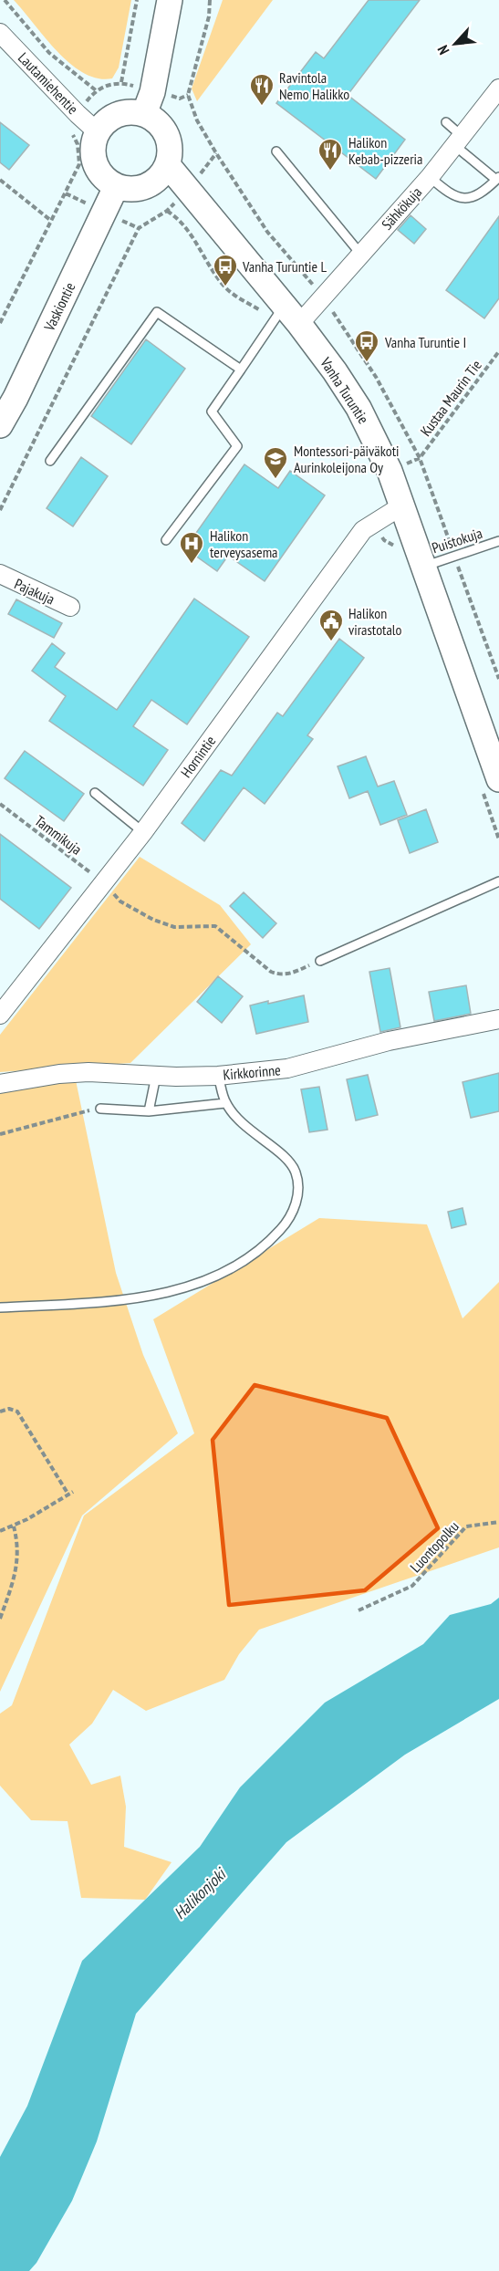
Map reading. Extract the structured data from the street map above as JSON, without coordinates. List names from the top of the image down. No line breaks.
{"streets":{"street":["Lautamiehentie","Sähkökuja","Vaskiontie","Vanha Turuntie","Pajakuja","Hornintie","Kirkkorinne"],"lane":["Puistokuja"],"path":["Kustaa Maurin Tie","Tammikuja","Luontopolku"]},"crossings":[["Lautamiehentie","Vaskiontie"],["Lautamiehentie","Vanha Turuntie"],["Sähkökuja","Vanha Turuntie"],["Vaskiontie","Vanha Turuntie"],["Vanha Turuntie","Puistokuja"],["Vanha Turuntie","Hornintie"],["Hornintie","Tammikuja"]],"water":["Halikonjoki"],"places":{"restaurant":["Ravintola Nemo Halikko","Halikon Kebab-pizzeria"],"bus stop":["Vanha Turuntie L","Vanha Turuntie I"],"school or university":["Montessori-päiväkoti Aurinkoleijona Oy"],"hospital":["Halikon terveysasema"],"public building":["Halikon virastotalo"]},"north":"bottom left"}
